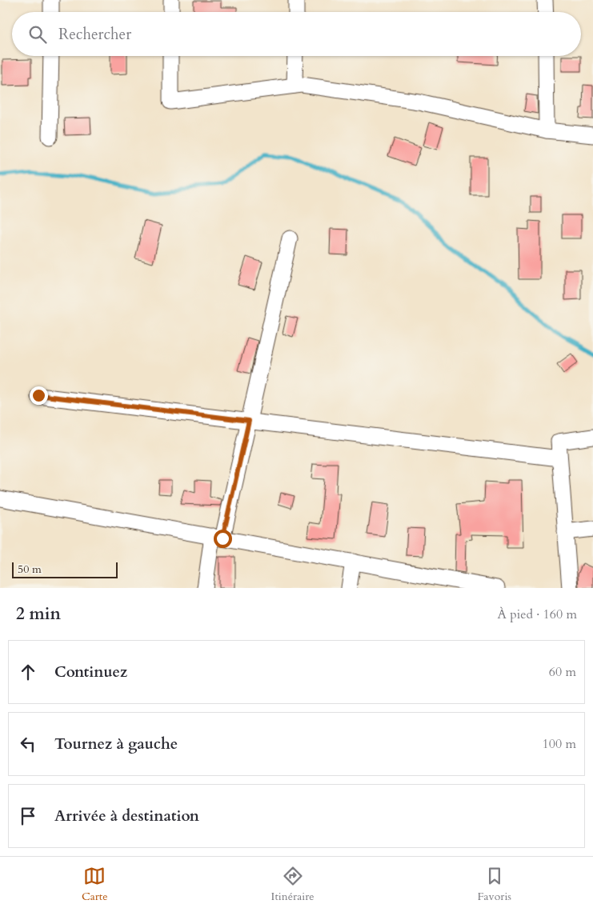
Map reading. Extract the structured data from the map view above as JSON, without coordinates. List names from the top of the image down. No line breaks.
{"scale_bar":"50 m","page":{"search":"Rechercher","scale":"50 m","heading":["2 min","À pied · 160 m"],"list":[["Continuez","60 m"],["Tournez à gauche","100 m"],"Arrivée à destination"],"nav":["Carte","Itinéraire","Favoris"]}}
